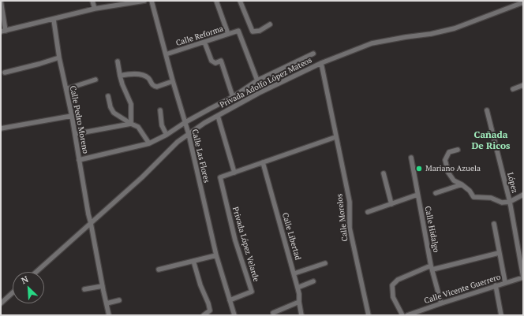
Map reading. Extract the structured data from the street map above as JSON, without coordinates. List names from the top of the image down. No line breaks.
{"streets":{"street":["Calle Reforma","Privada Adolfo López Mateos","Calle Pedro Moreno","Calle Las Flores","López","Calle Morelos","Calle Hidalgo","Calle Libertad","Privada López Velarde","Calle Vicente Guerrero"]},"crossings":[["Calle Reforma","Calle Las Flores"],["Privada Adolfo López Mateos","Calle Pedro Moreno"],["Privada Adolfo López Mateos","Calle Las Flores"],["Privada Adolfo López Mateos","Calle Morelos"],["Calle Las Flores","Privada López Velarde"],["López","Calle Vicente Guerrero"],["Calle Hidalgo","Calle Vicente Guerrero"]],"districts":["Cañada De Ricos"],"places":["Mariano Azuela"],"north":"top left"}
